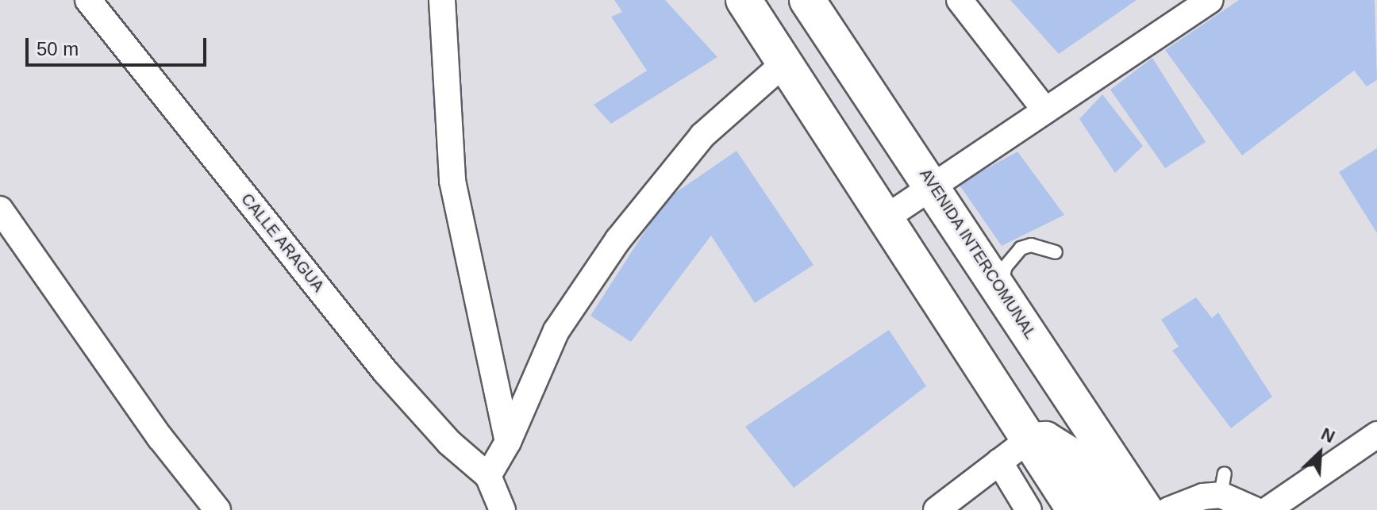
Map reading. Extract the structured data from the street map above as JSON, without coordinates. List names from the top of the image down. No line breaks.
{"streets":{"main road":["AVENIDA INTERCOMUNAL"],"street":["CALLE ARAGUA"]},"scale_bar":"50 m","north":"top right"}
